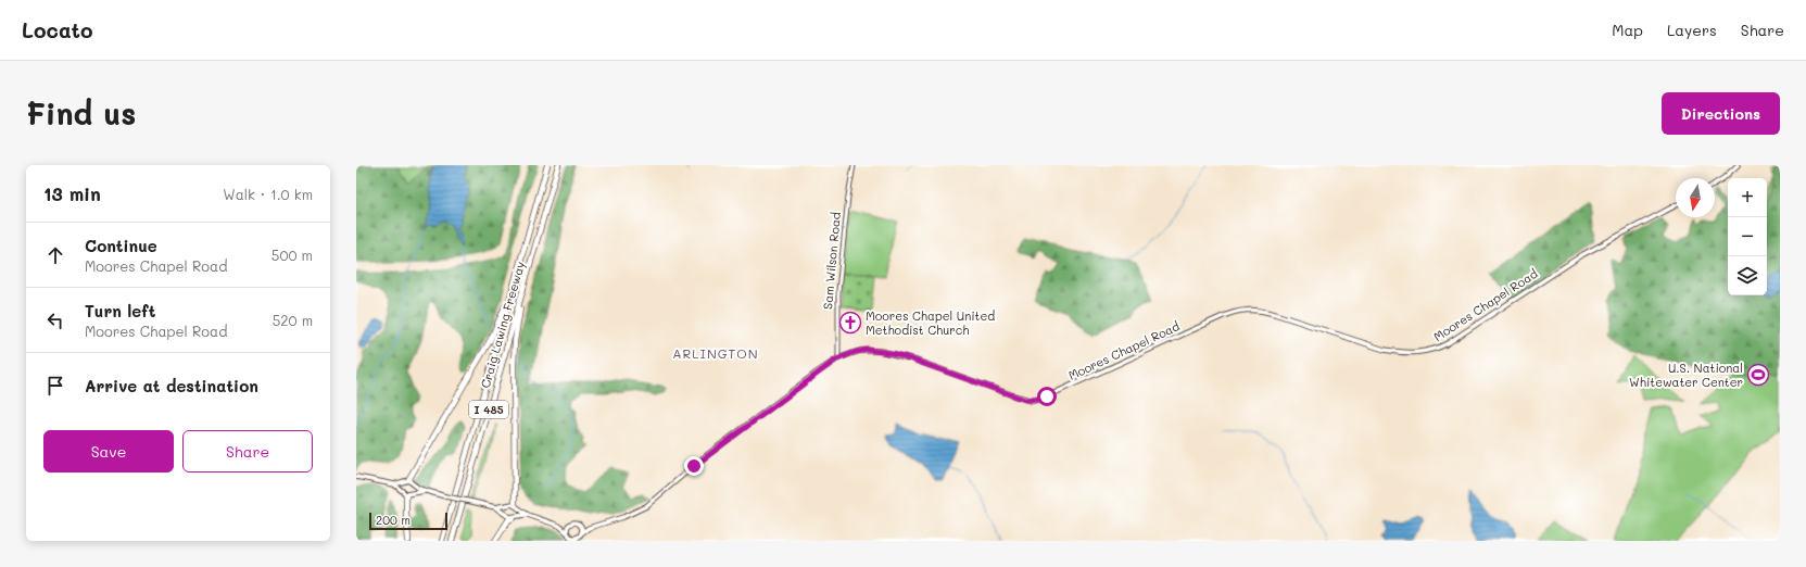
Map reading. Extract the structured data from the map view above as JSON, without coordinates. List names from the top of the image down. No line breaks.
{"streets":{"highway":["Craig Lawing Freeway","I 485"],"main road":["Moores Chapel Road"],"street":["Sam Wilson Road"]},"crossings":[["Sam Wilson Road","Moores Chapel Road"]],"districts":["ARLINGTON"],"places":{"church":["Moores Chapel United Methodist Church"],"sports":["U.S. National Whitewater Center"]},"scale_bar":"200 m","north":"bottom","page":{"header":"Locato","nav":["Map","Layers","Share"],"buttons":["Directions",["Save","Share"]],"title":"Find us","heading":["13 min","Walk · 1.0 km"],"map_buttons":["+","−"],"list":[["Continue","Moores Chapel Road","500 m"],["Turn left","Moores Chapel Road","520 m"],"Arrive at destination"],"scale":"200 m"}}
